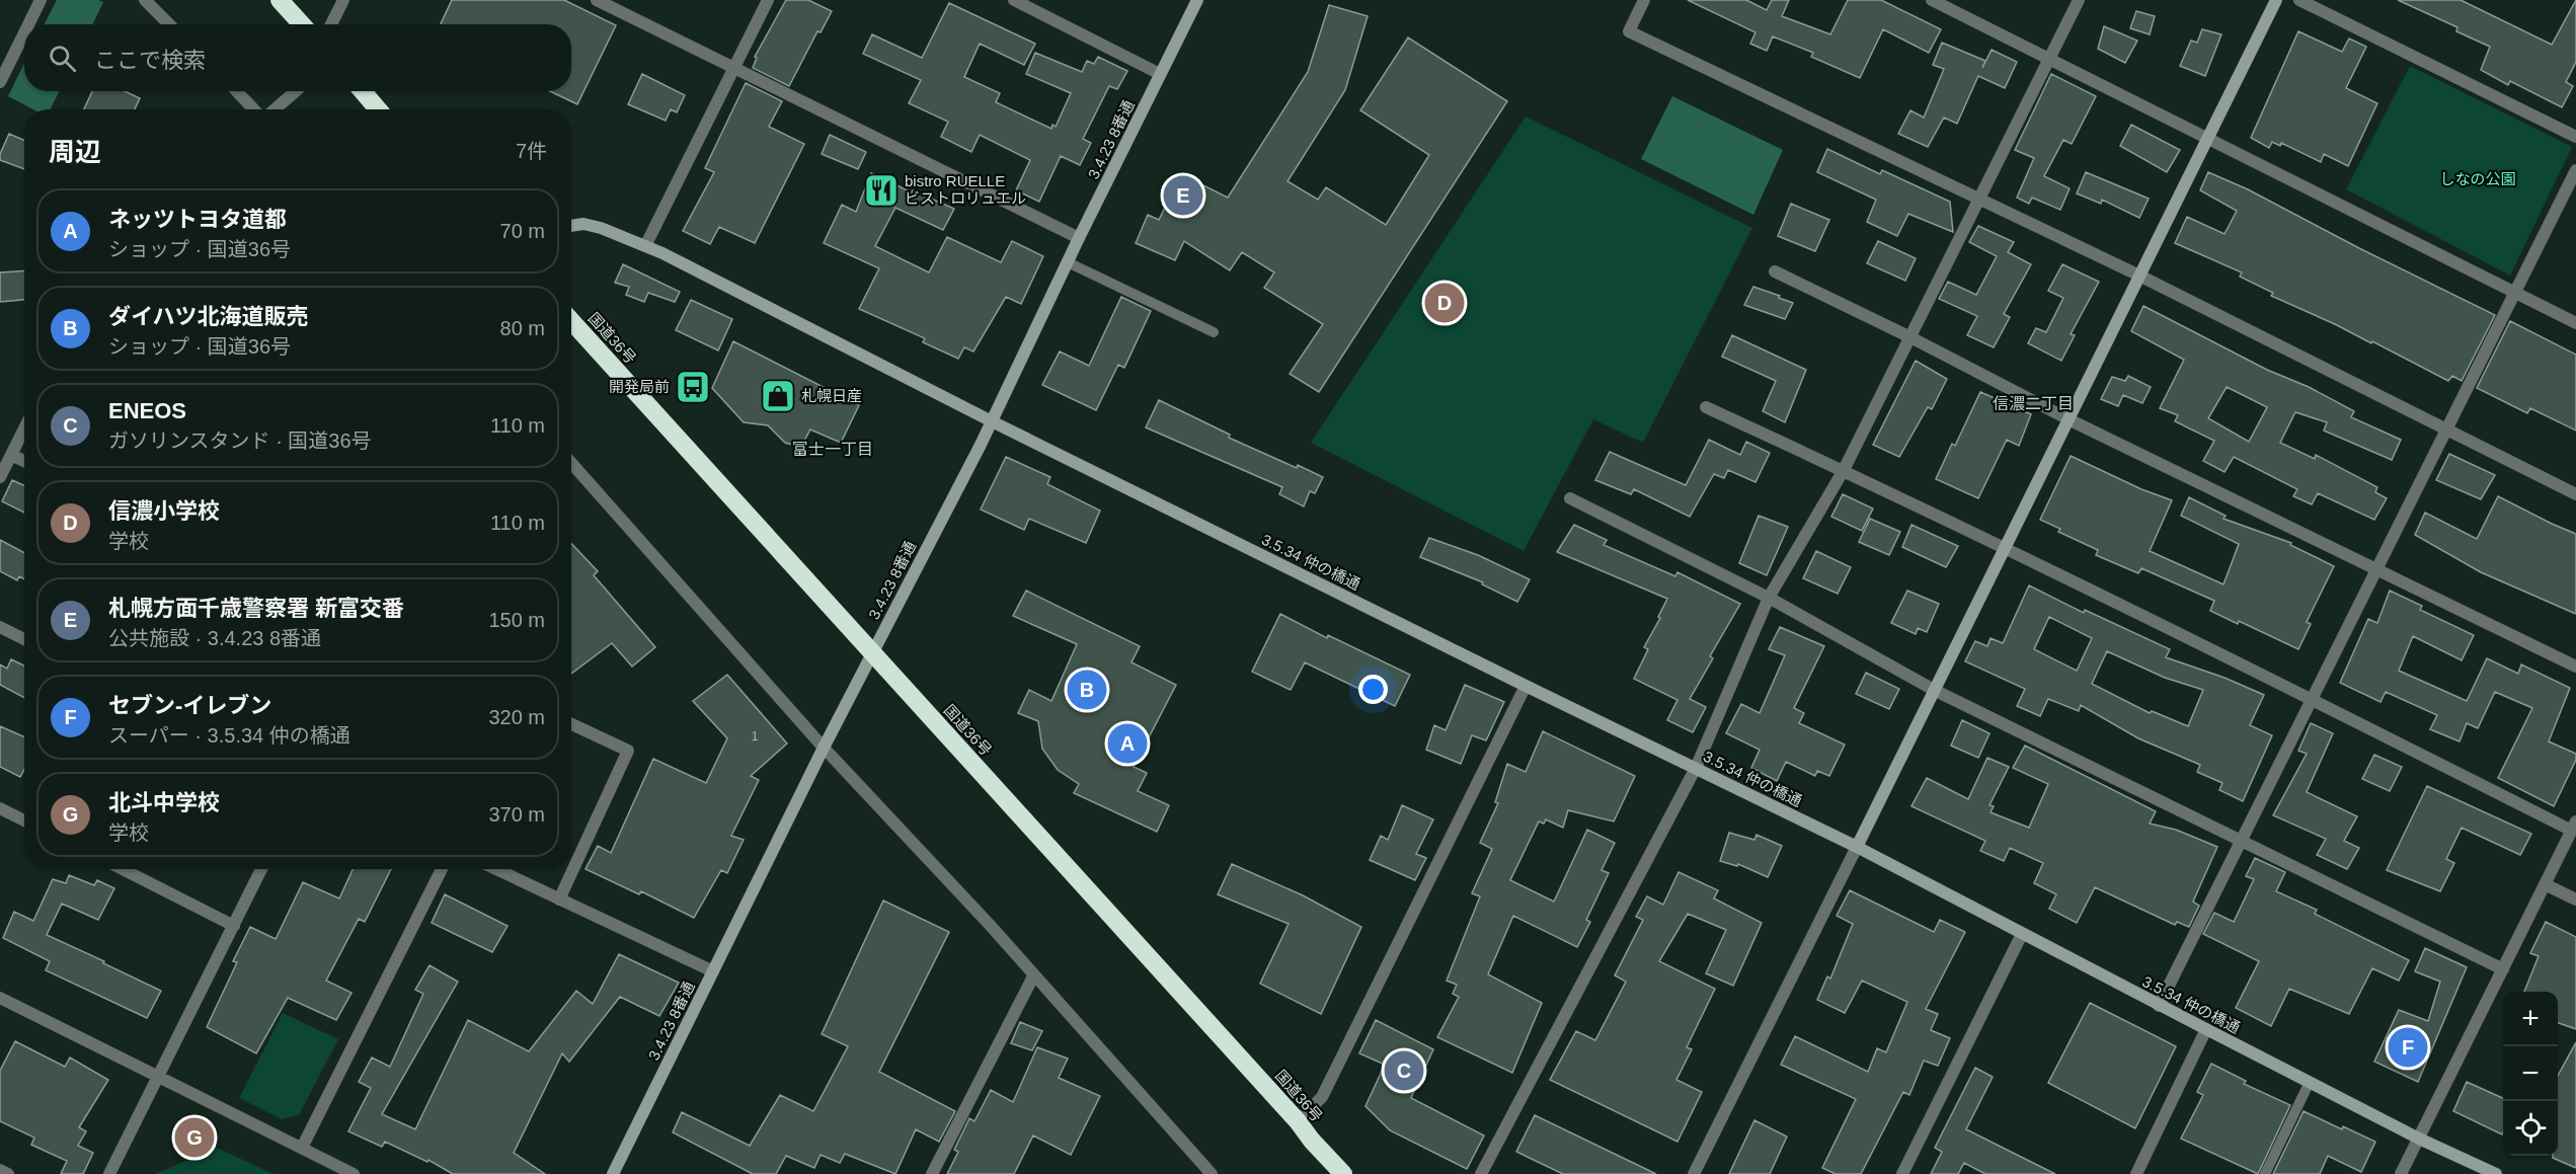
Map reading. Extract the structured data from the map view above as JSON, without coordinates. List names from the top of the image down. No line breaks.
{"streets":{"highway":["国道36号"],"street":["3.4.23 8番通","3.5.34 仲の橋通"]},"crossings":[["3.4.23 8番通","国道36号"],["3.4.23 8番通","3.5.34 仲の橋通"]],"districts":["信濃二丁目","富士一丁目"],"parks":["しなの公園"],"places":{"restaurant":["bistro RUELLE ビストロリュエル"],"bus stop":["開発局前"],"shop":["札幌日産"]},"house_numbers":["1"],"page":{"search":"ここで検索","heading":["周辺","7件"],"pins":["E","D","B","A","F","C","G"],"list":[{"mark":"A","name":"ネッツトヨタ道都","note":"ショップ · 国道36号","value":"70 m"},{"mark":"B","name":"ダイハツ北海道販売","note":"ショップ · 国道36号","value":"80 m"},{"mark":"C","name":"ENEOS","note":"ガソリンスタンド · 国道36号","value":"110 m"},{"mark":"D","name":"信濃小学校","note":"学校","value":"110 m"},{"mark":"E","name":"札幌方面千歳警察署 新富交番","note":"公共施設 · 3.4.23 8番通","value":"150 m"},{"mark":"F","name":"セブン-イレブン","note":"スーパー · 3.5.34 仲の橋通","value":"320 m"},{"mark":"G","name":"北斗中学校","note":"学校","value":"370 m"}],"map_buttons":["+","−"]}}
